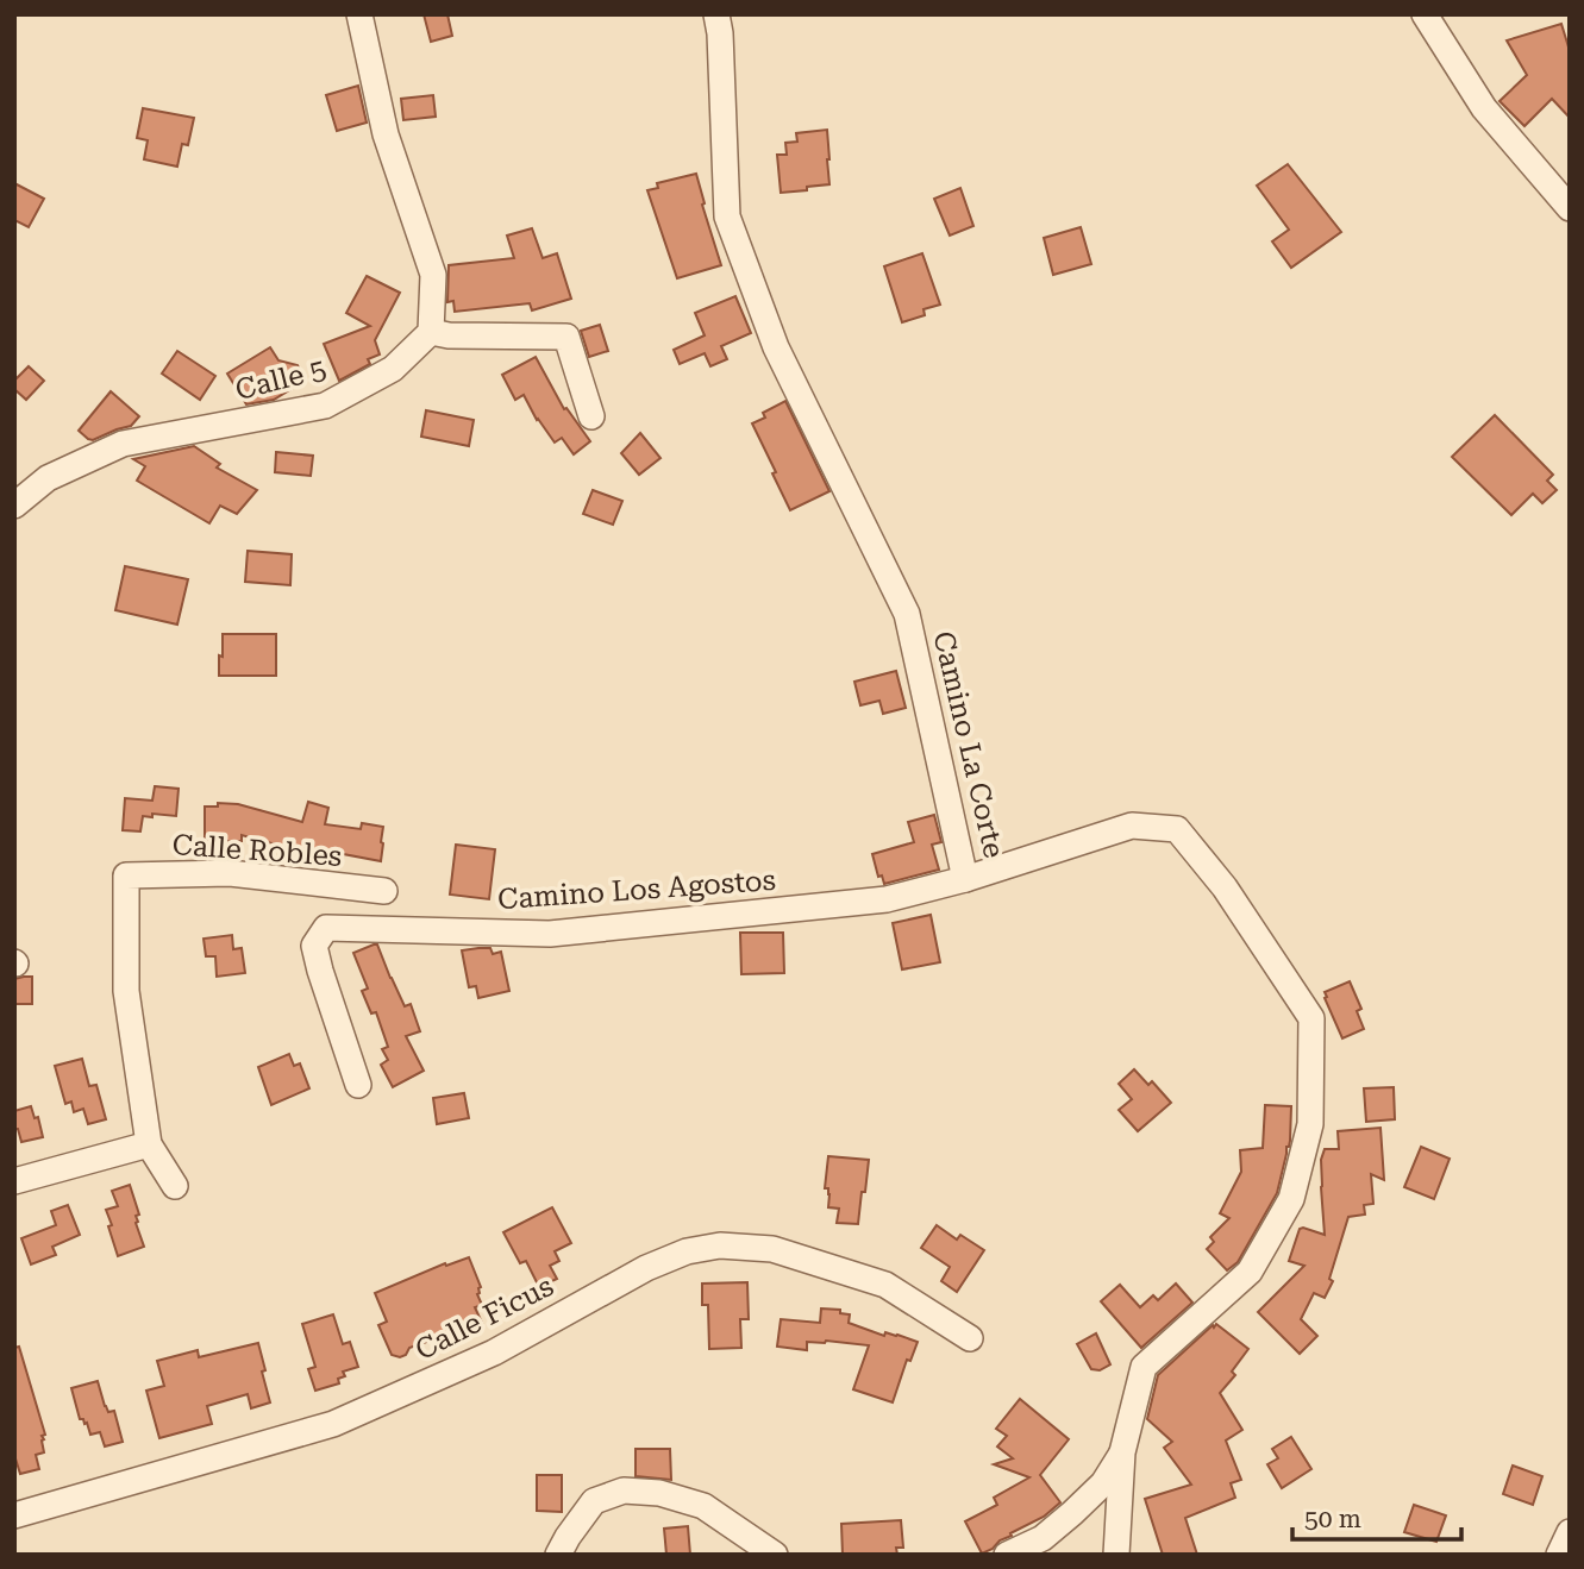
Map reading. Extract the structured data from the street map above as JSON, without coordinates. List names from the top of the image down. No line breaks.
{"streets":{"street":["Calle 5","Camino La Corte","Calle Robles","Camino Los Agostos","Calle Ficus"]},"crossings":[["Camino La Corte","Camino Los Agostos"]],"scale_bar":"50 m"}
